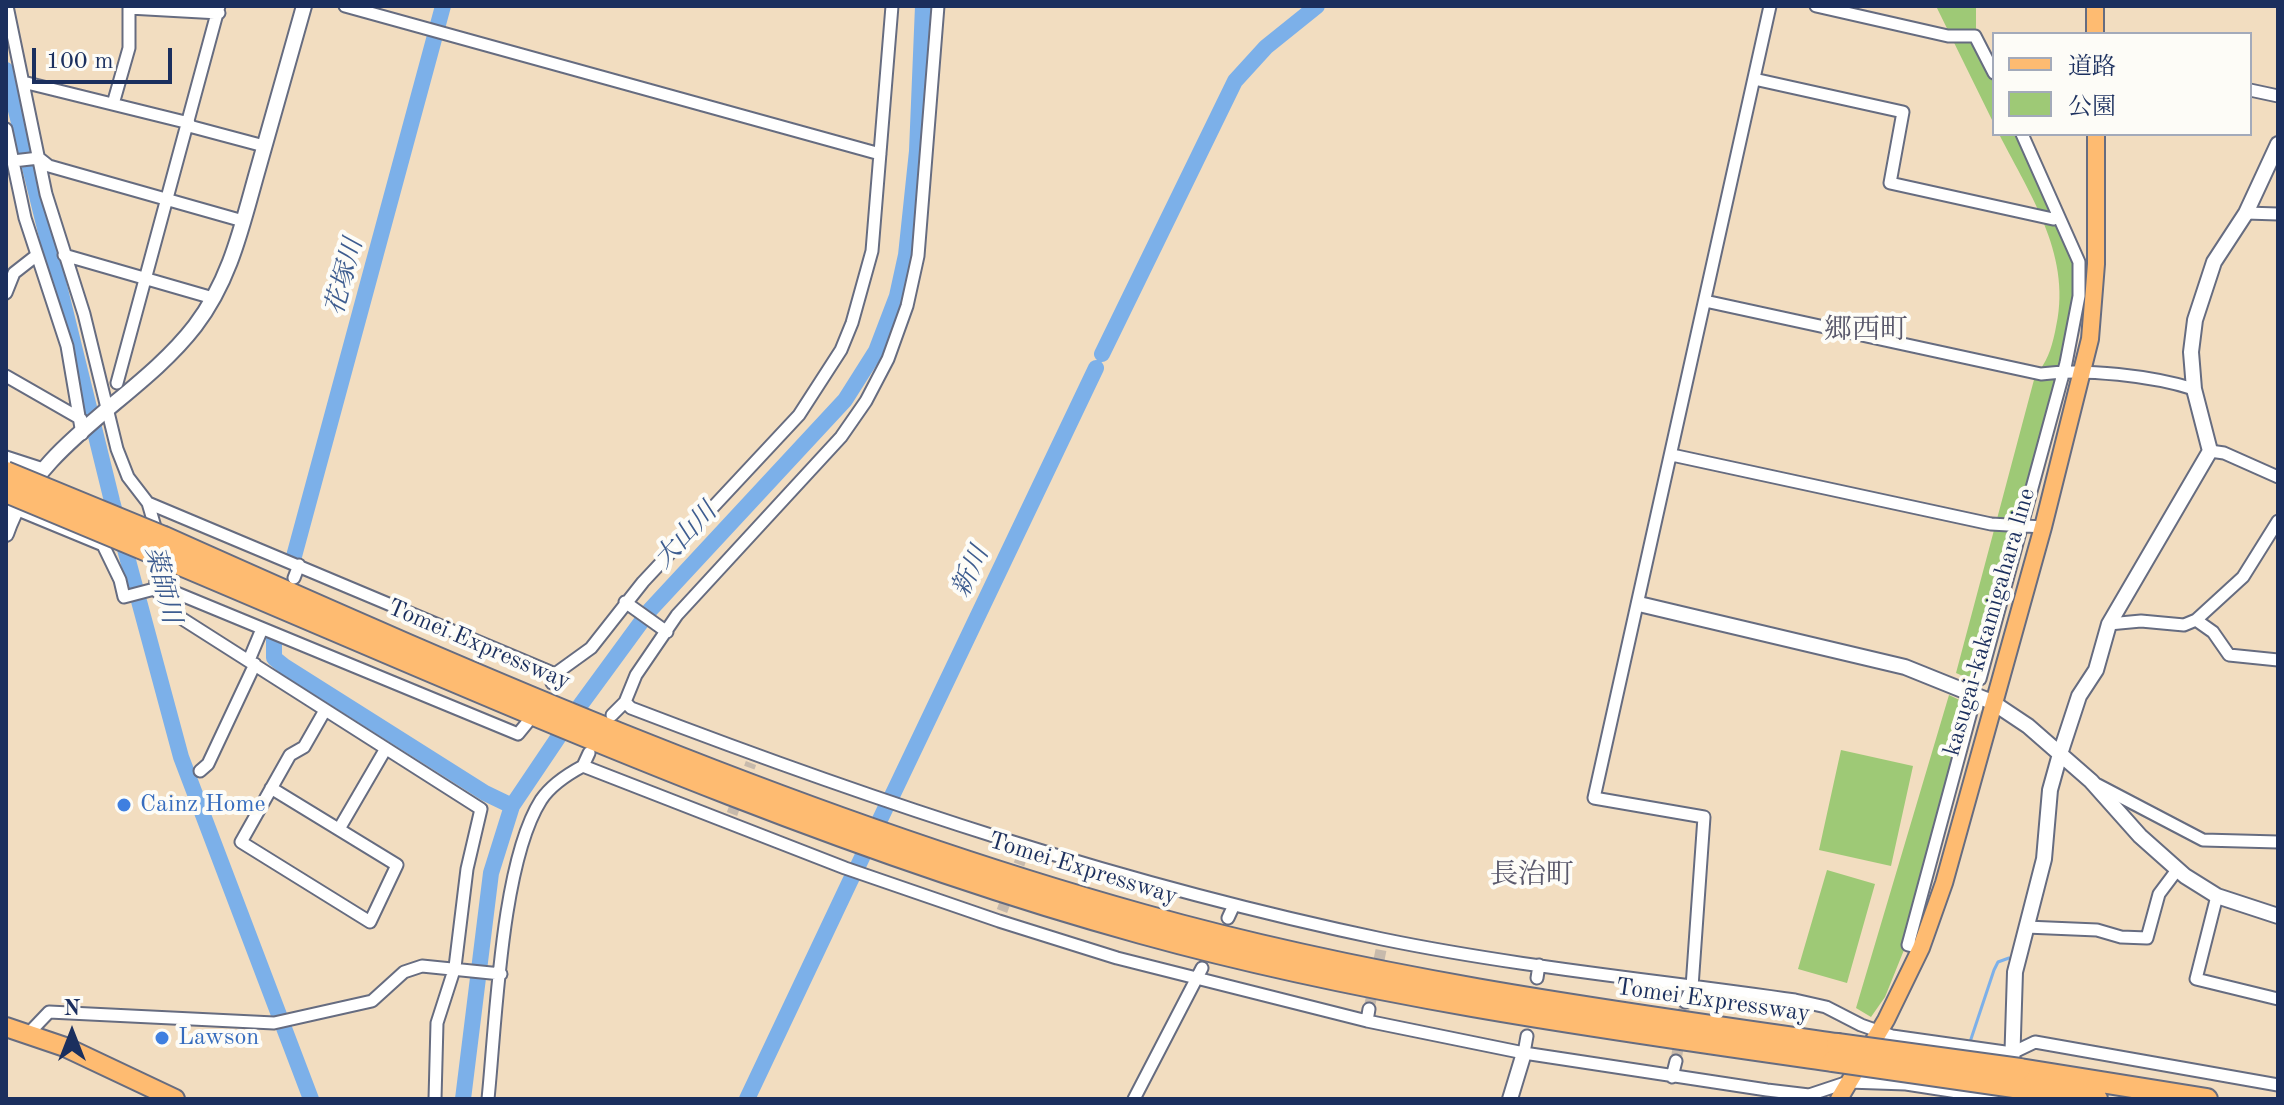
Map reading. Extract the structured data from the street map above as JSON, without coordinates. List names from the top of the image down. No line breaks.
{"streets":{"highway":["Tomei Expressway"],"main road":["kasugai-kakamigahara line"]},"districts":["郷西町","長治町"],"water":["花塚川","大山川","新川","薬師川"],"places":["Cainz Home","Lawson"],"legend":["道路","公園"],"scale_bar":"100 m","north":"top"}
